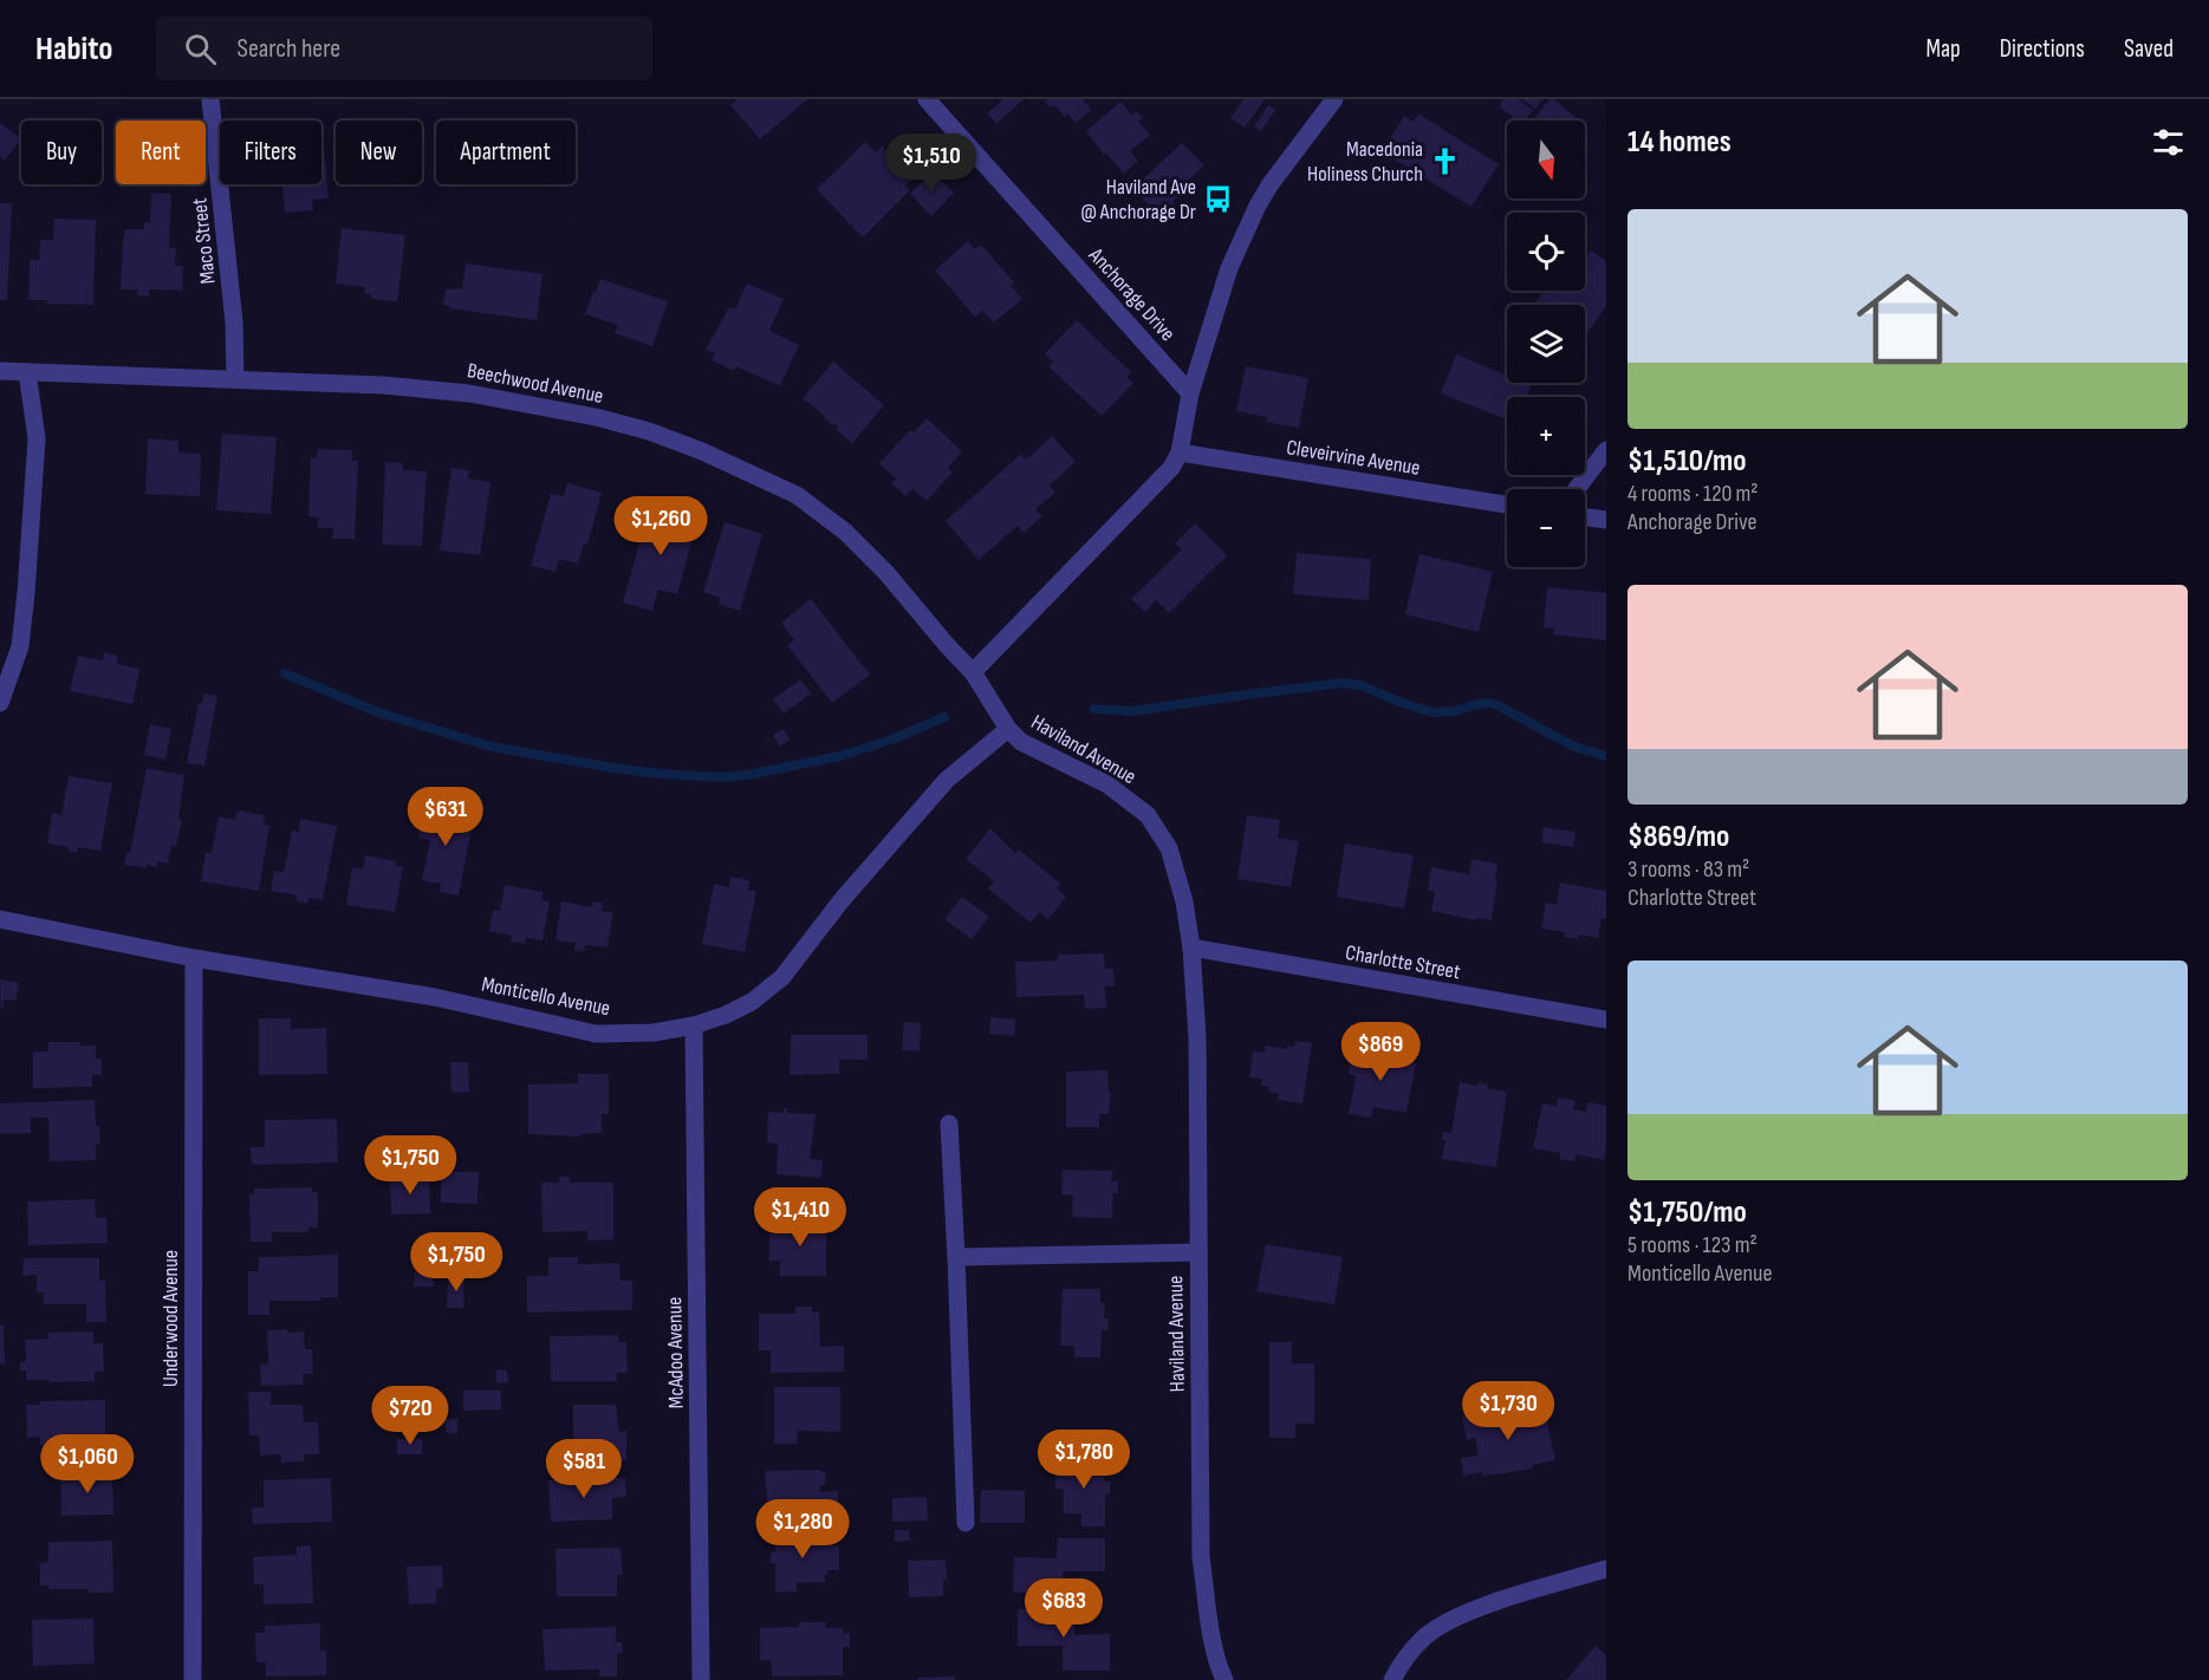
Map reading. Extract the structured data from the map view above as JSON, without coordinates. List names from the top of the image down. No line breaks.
{"streets":{"street":["Maco Street","Anchorage Drive","Beechwood Avenue","Cleveirvine Avenue","Haviland Avenue","Charlotte Street","Monticello Avenue","Underwood Avenue","McAdoo Avenue"]},"crossings":[["Maco Street","Beechwood Avenue"],["Beechwood Avenue","Haviland Avenue"],["Haviland Avenue","Charlotte Street"],["Haviland Avenue","Monticello Avenue"],["Monticello Avenue","Underwood Avenue"],["Monticello Avenue","McAdoo Avenue"]],"places":{"church":["Macedonia Holiness Church"],"bus stop":["Haviland Ave @ Anchorage Dr"]},"north":"bottom","page":{"header":"Habito","search":"Search here","nav":["Map","Directions","Saved"],"heading":"14 homes","map_buttons":["+","−"],"chip":["Buy","Rent","Filters","New","Apartment"],"price":["$1,510","$1,260","$631","$869","$1,750","$1,410","$1,750","$1,730","$720","$1,780","$1,060","$581","$1,280","$683"],"list":[{"name":"$1,510/mo","note":"4 rooms · 120 m² · Anchorage Drive"},{"name":"$869/mo","note":"3 rooms · 83 m² · Charlotte Street"},{"name":"$1,750/mo","note":"5 rooms · 123 m² · Monticello Avenue"}]}}
